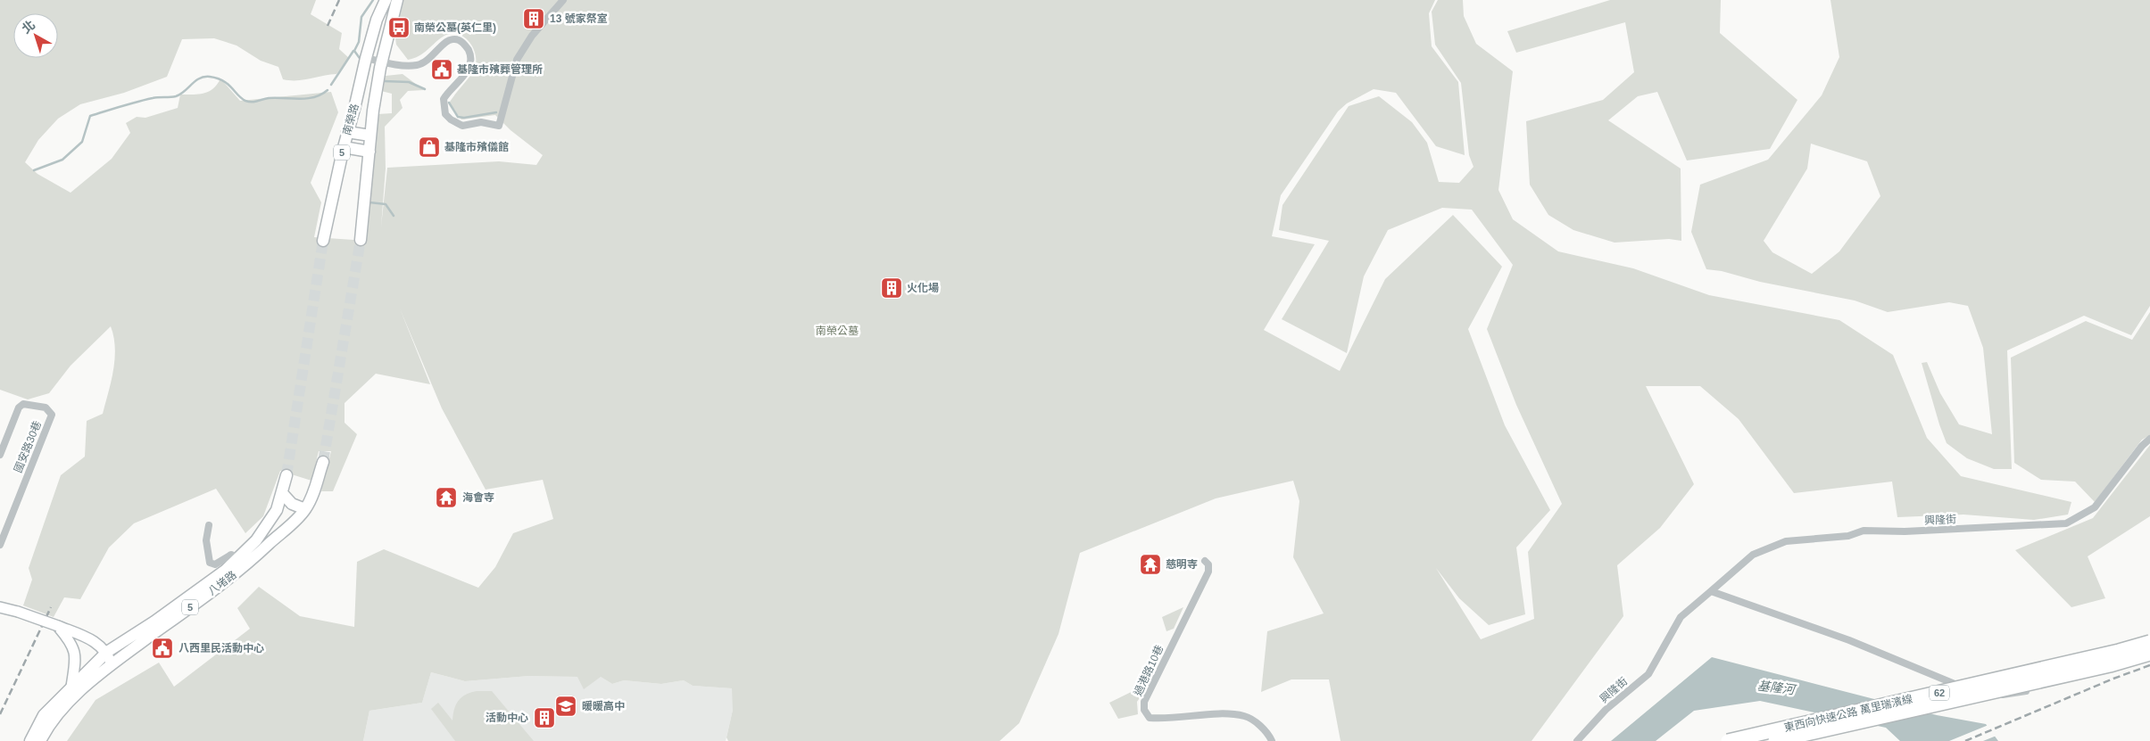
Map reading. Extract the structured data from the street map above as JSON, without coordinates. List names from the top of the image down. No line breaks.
{"streets":{"highway":["62","東西向快速公路 萬里瑞濱線"],"main road":["南榮路","5","八堵路"],"street":["國安路30巷","興隆街","過港路10巷"]},"crossings":[["南榮路","5"]],"water":["基隆河"],"parks":["南榮公墓"],"places":{"building":["13 號家祭室","火化場","活動中心"],"bus stop":["南榮公墓(英仁里)"],"public building":["基隆市殯葬管理所","八西里民活動中心"],"shop":["基隆市殯儀館"],"temple":["海會寺","慈明寺"],"school or university":["暖暖高中"]},"north":"top left"}
